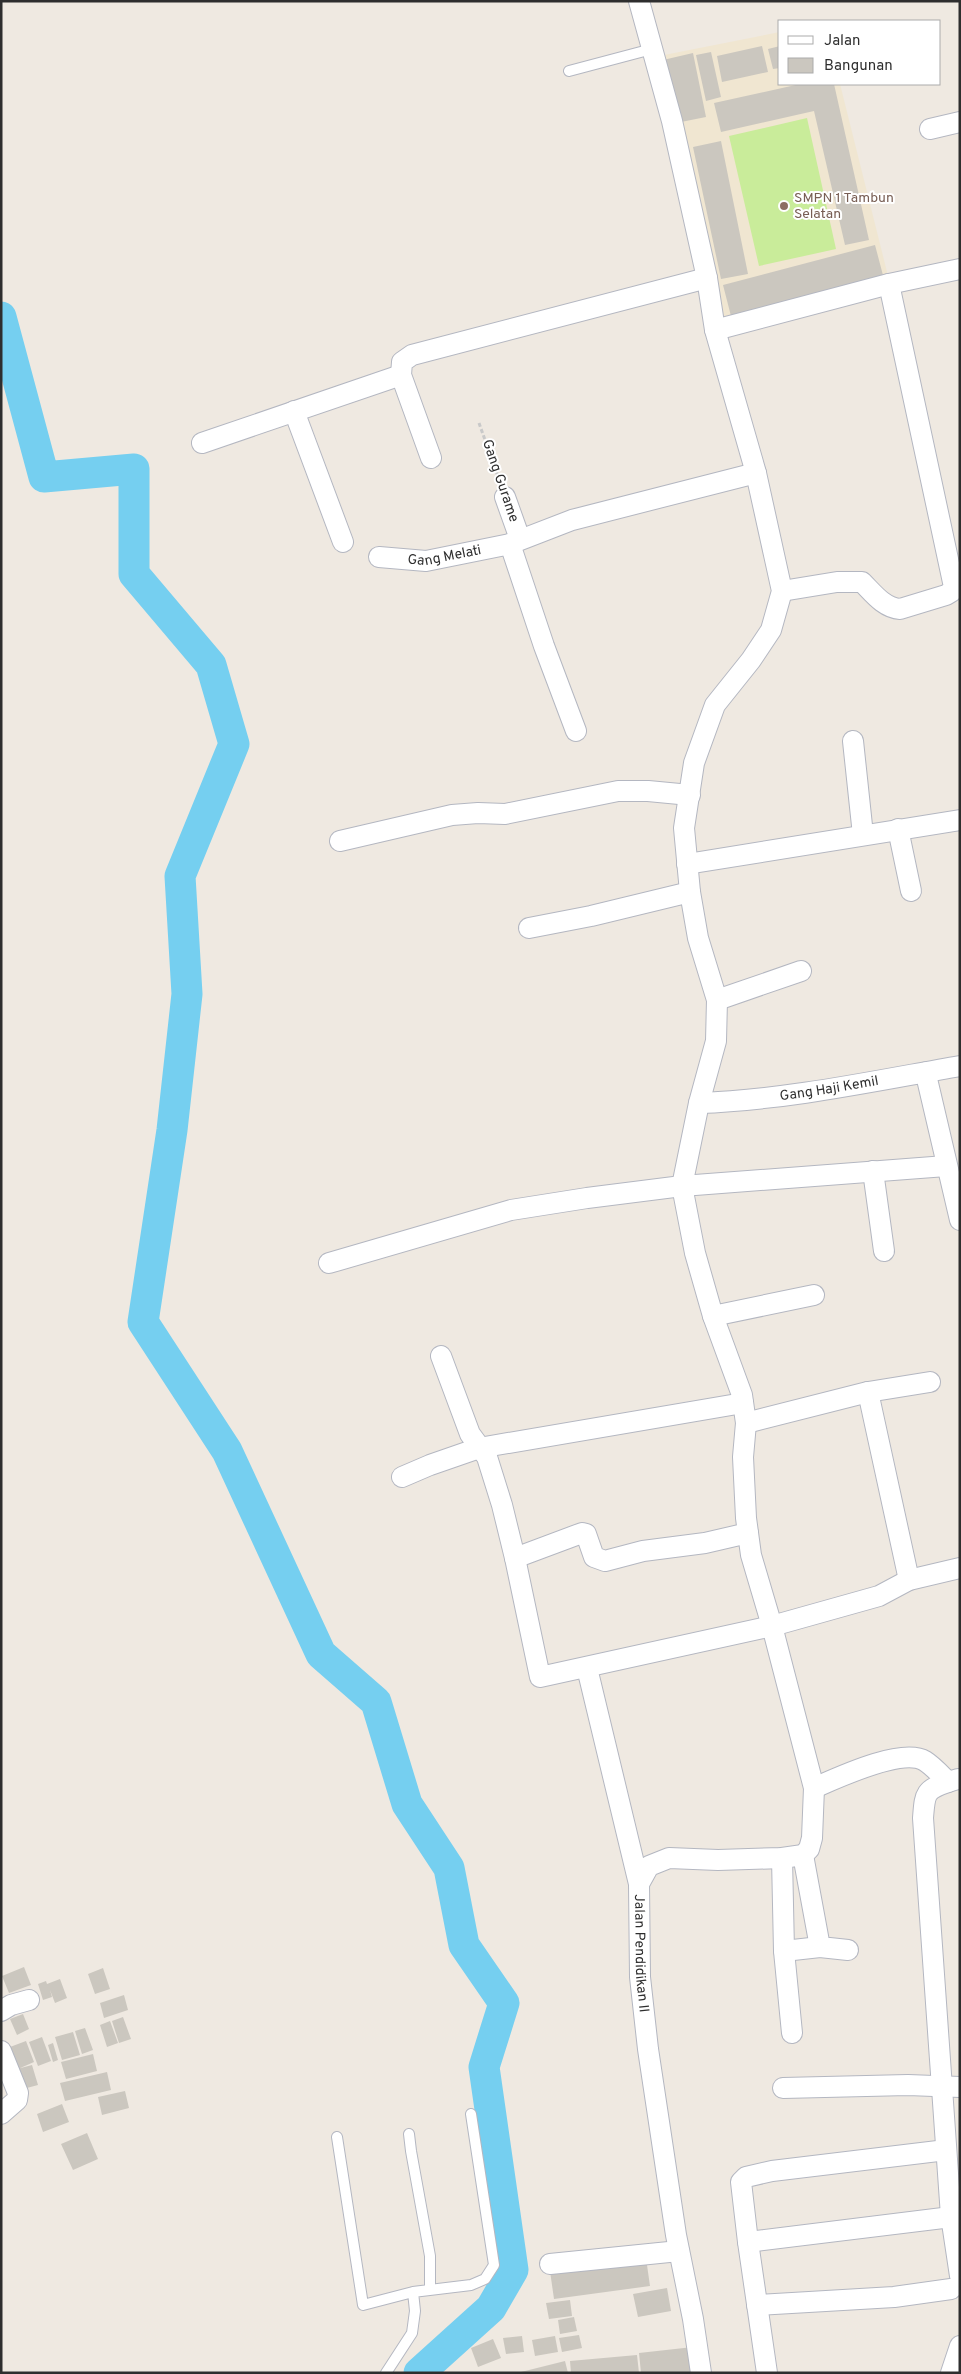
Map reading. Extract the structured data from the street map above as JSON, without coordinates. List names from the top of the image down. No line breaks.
{"streets":{"street":["Gang Gurame","Gang Melati","Gang Haji Kemil","Jalan Pendidikan II"]},"crossings":[["Gang Gurame","Gang Melati"]],"places":["SMPN 1 Tambun Selatan"],"legend":["Jalan","Bangunan"]}
